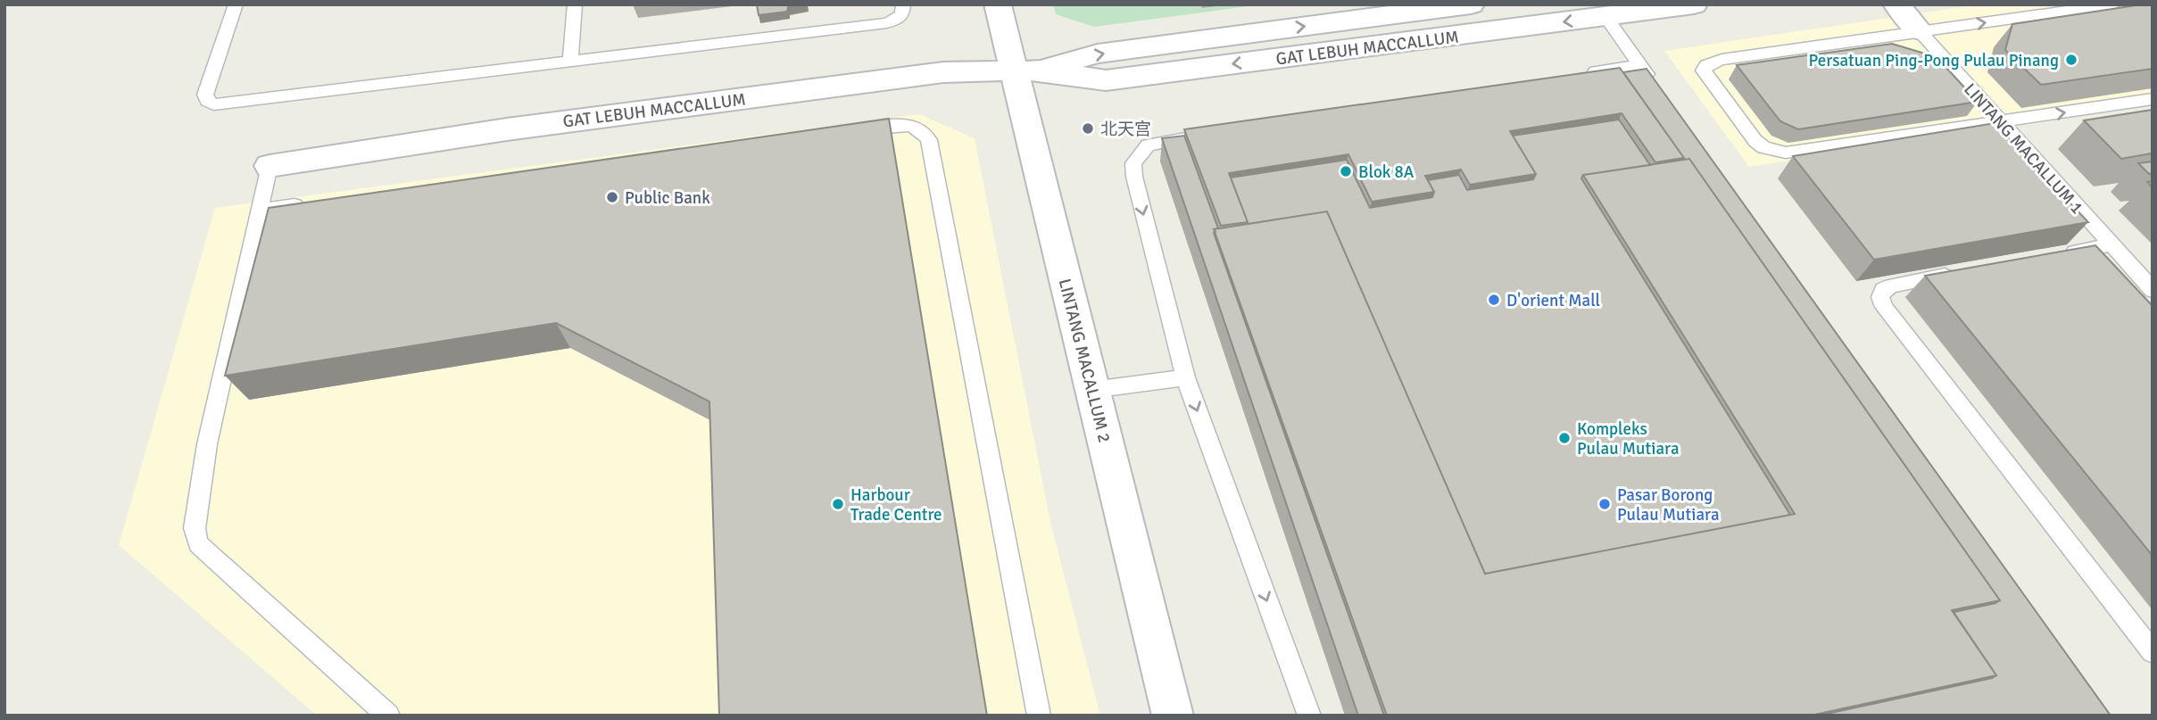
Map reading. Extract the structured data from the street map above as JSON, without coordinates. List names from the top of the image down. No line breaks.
{"streets":{"street":["GAT LEBUH MACCALLUM","LINTANG MACALLUM 1","LINTANG MACALLUM 2"]},"crossings":[["GAT LEBUH MACCALLUM","LINTANG MACALLUM 2"]],"places":["Persatuan Ping-Pong Pulau Pinang","北天宫","Blok 8A","Public Bank","D'orient Mall","Kompleks Pulau Mutiara","Harbour Trade Centre","Pasar Borong Pulau Mutiara"]}
